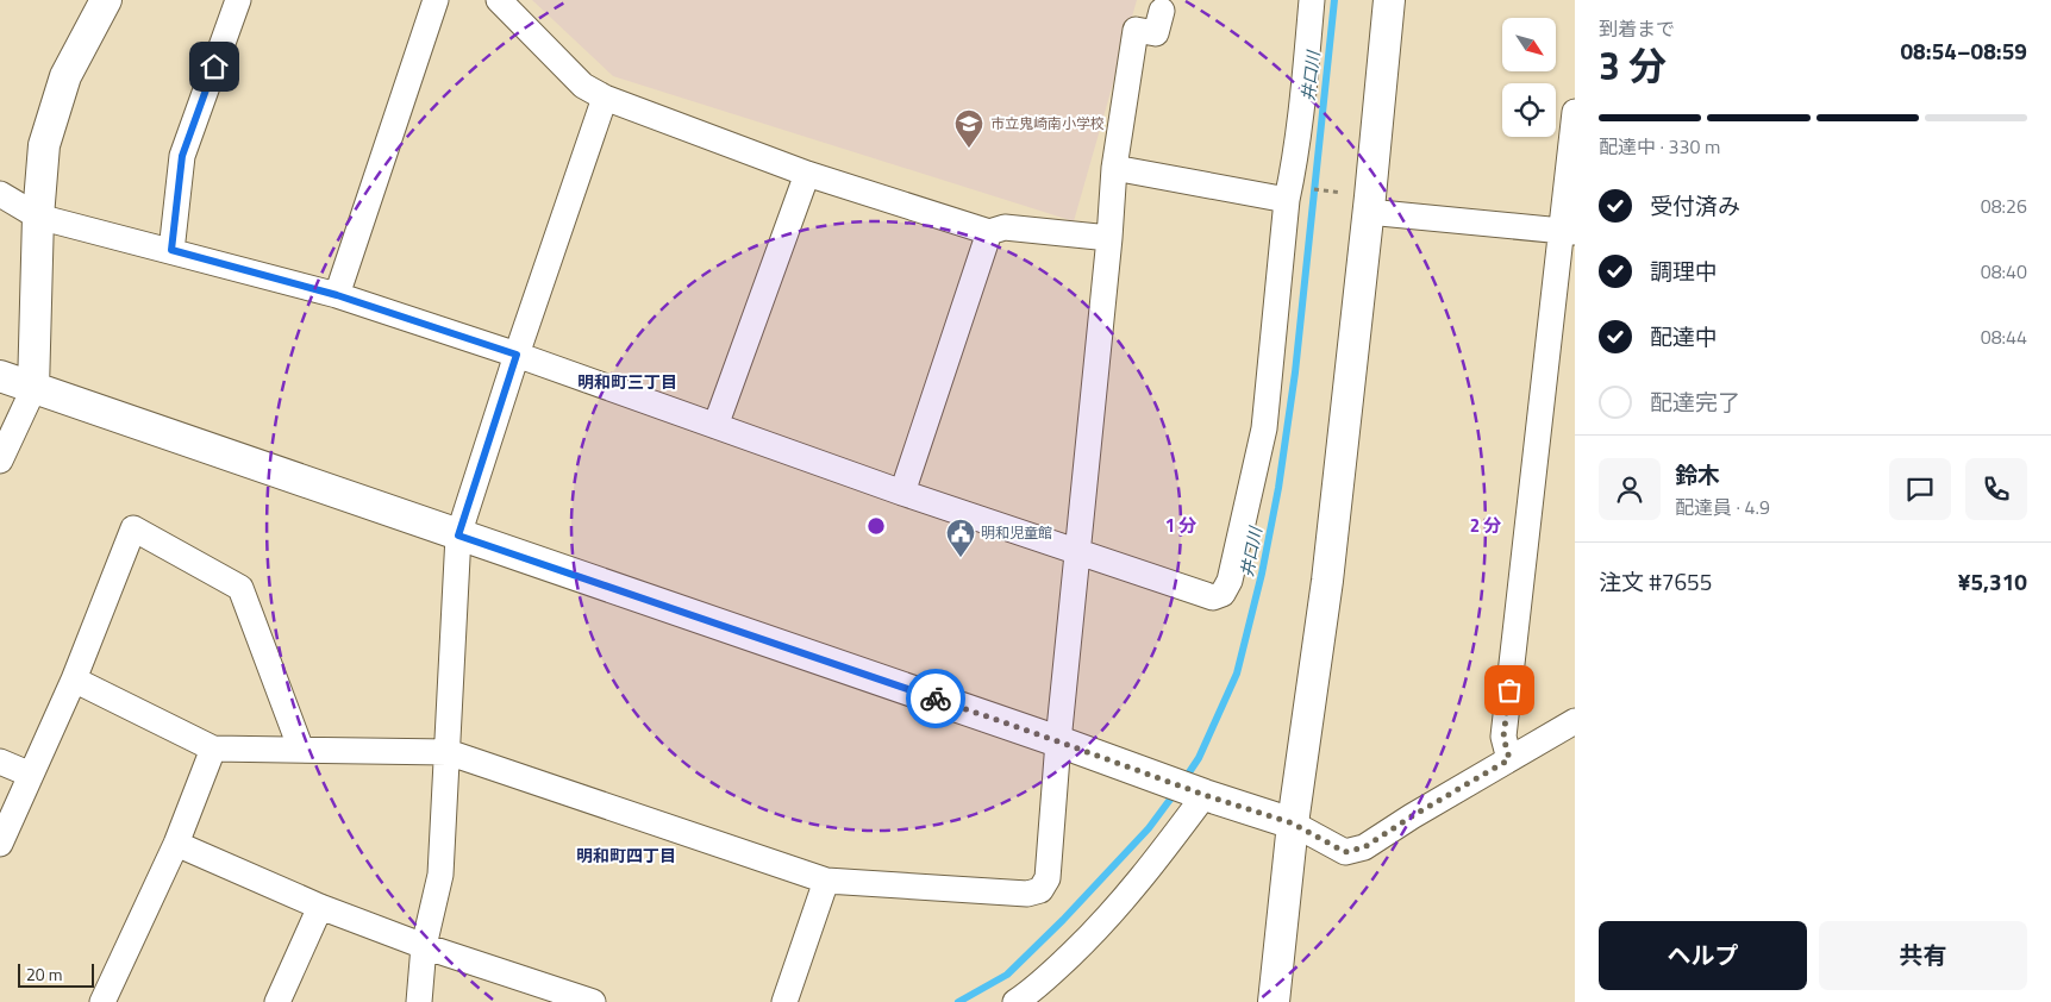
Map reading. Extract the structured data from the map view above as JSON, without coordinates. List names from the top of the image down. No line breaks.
{"districts":["明和町三丁目","明和町四丁目"],"water":["井口川"],"places":{"school or university":["市立鬼崎南小学校"],"public building":["明和児童館"]},"scale_bar":"20 m","north":"bottom right","page":{"heading":["3 分","到着まで","08:54–08:59"],"panel":["鈴木","配達員 · 4.9","注文 #7655","¥5,310"],"bar":"配達中 · 330 m","list":[["受付済み","08:26"],["調理中","08:40"],["配達中","08:44"],"配達完了"],"buttons":["ヘルプ","共有"],"scale":"20 m"},"rings":["1 分","2 分"]}
